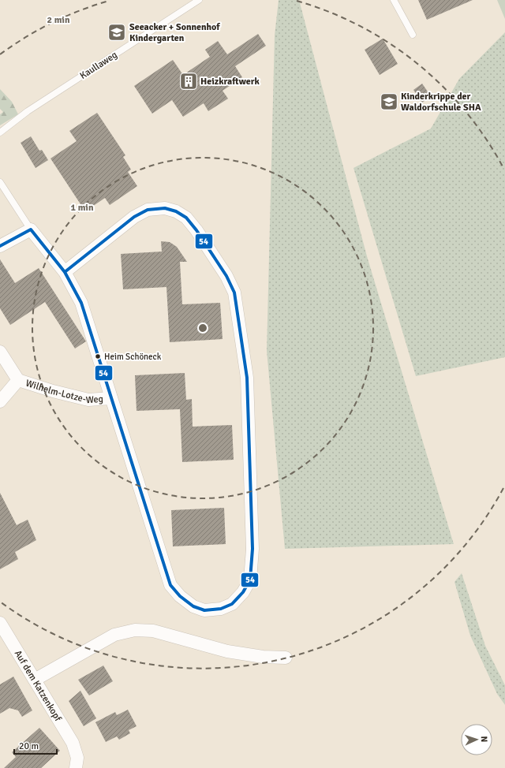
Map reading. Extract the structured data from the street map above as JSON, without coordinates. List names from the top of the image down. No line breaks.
{"streets":{"street":["Wilhelm-Lotze-Weg","Auf dem Katzenkopf"],"lane":["Kaullaweg"]},"places":{"school or university":["Seeacker + Sonnenhof Kindergarten","Kinderkrippe der Waldorfschule SHA"],"building":["Heizkraftwerk"],"other":["Heim Schöneck"]},"lines":["transit line 54"],"scale_bar":"20 m","north":"right","rings":["2 min","1 min"]}
